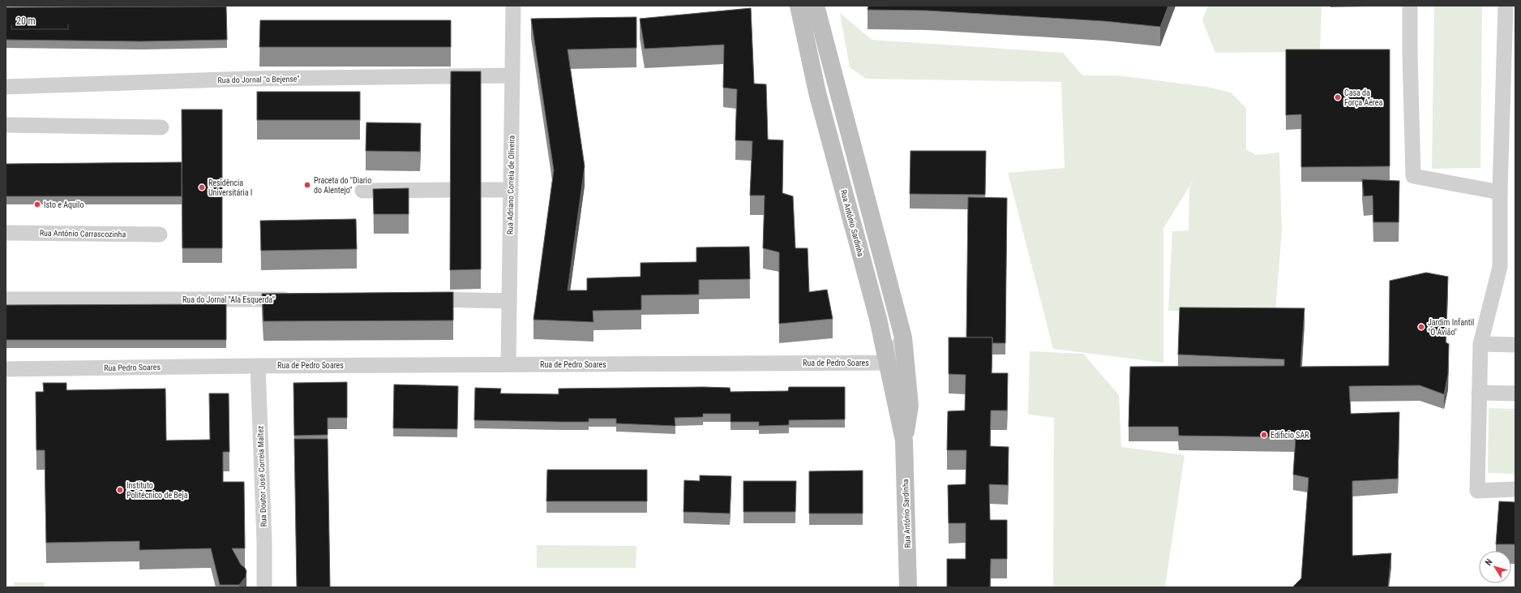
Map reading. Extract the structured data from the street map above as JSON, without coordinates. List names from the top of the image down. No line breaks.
{"streets":{"main road":["Rua António Sardinha"],"street":["Rua do Jornal \"o Bejense\"","Rua Adriano Correia de Oliveira","Rua António Carrascozinha","Rua do Jornal \"Ala Esquerda\"","Rua de Pedro Soares","Rua Pedro Soares","Rua Doutor José Correia Maltez"]},"crossings":[["Rua do Jornal \"o Bejense\"","Rua Adriano Correia de Oliveira"],["Rua Adriano Correia de Oliveira","Rua de Pedro Soares"],["Rua António Sardinha","Rua de Pedro Soares"],["Rua de Pedro Soares","Rua Pedro Soares"],["Rua de Pedro Soares","Rua Doutor José Correia Maltez"],["Rua Pedro Soares","Rua Doutor José Correia Maltez"]],"places":["Casa da Força Aérea","Praceta do \"Diario do Alentejo\"","Residência Universitária I","Isto e Aquilo","Jardim Infantil \"O Avião\"","Edificio SAR","Instituto Politécnico de Beja"],"scale_bar":"20 m","north":"top left"}
